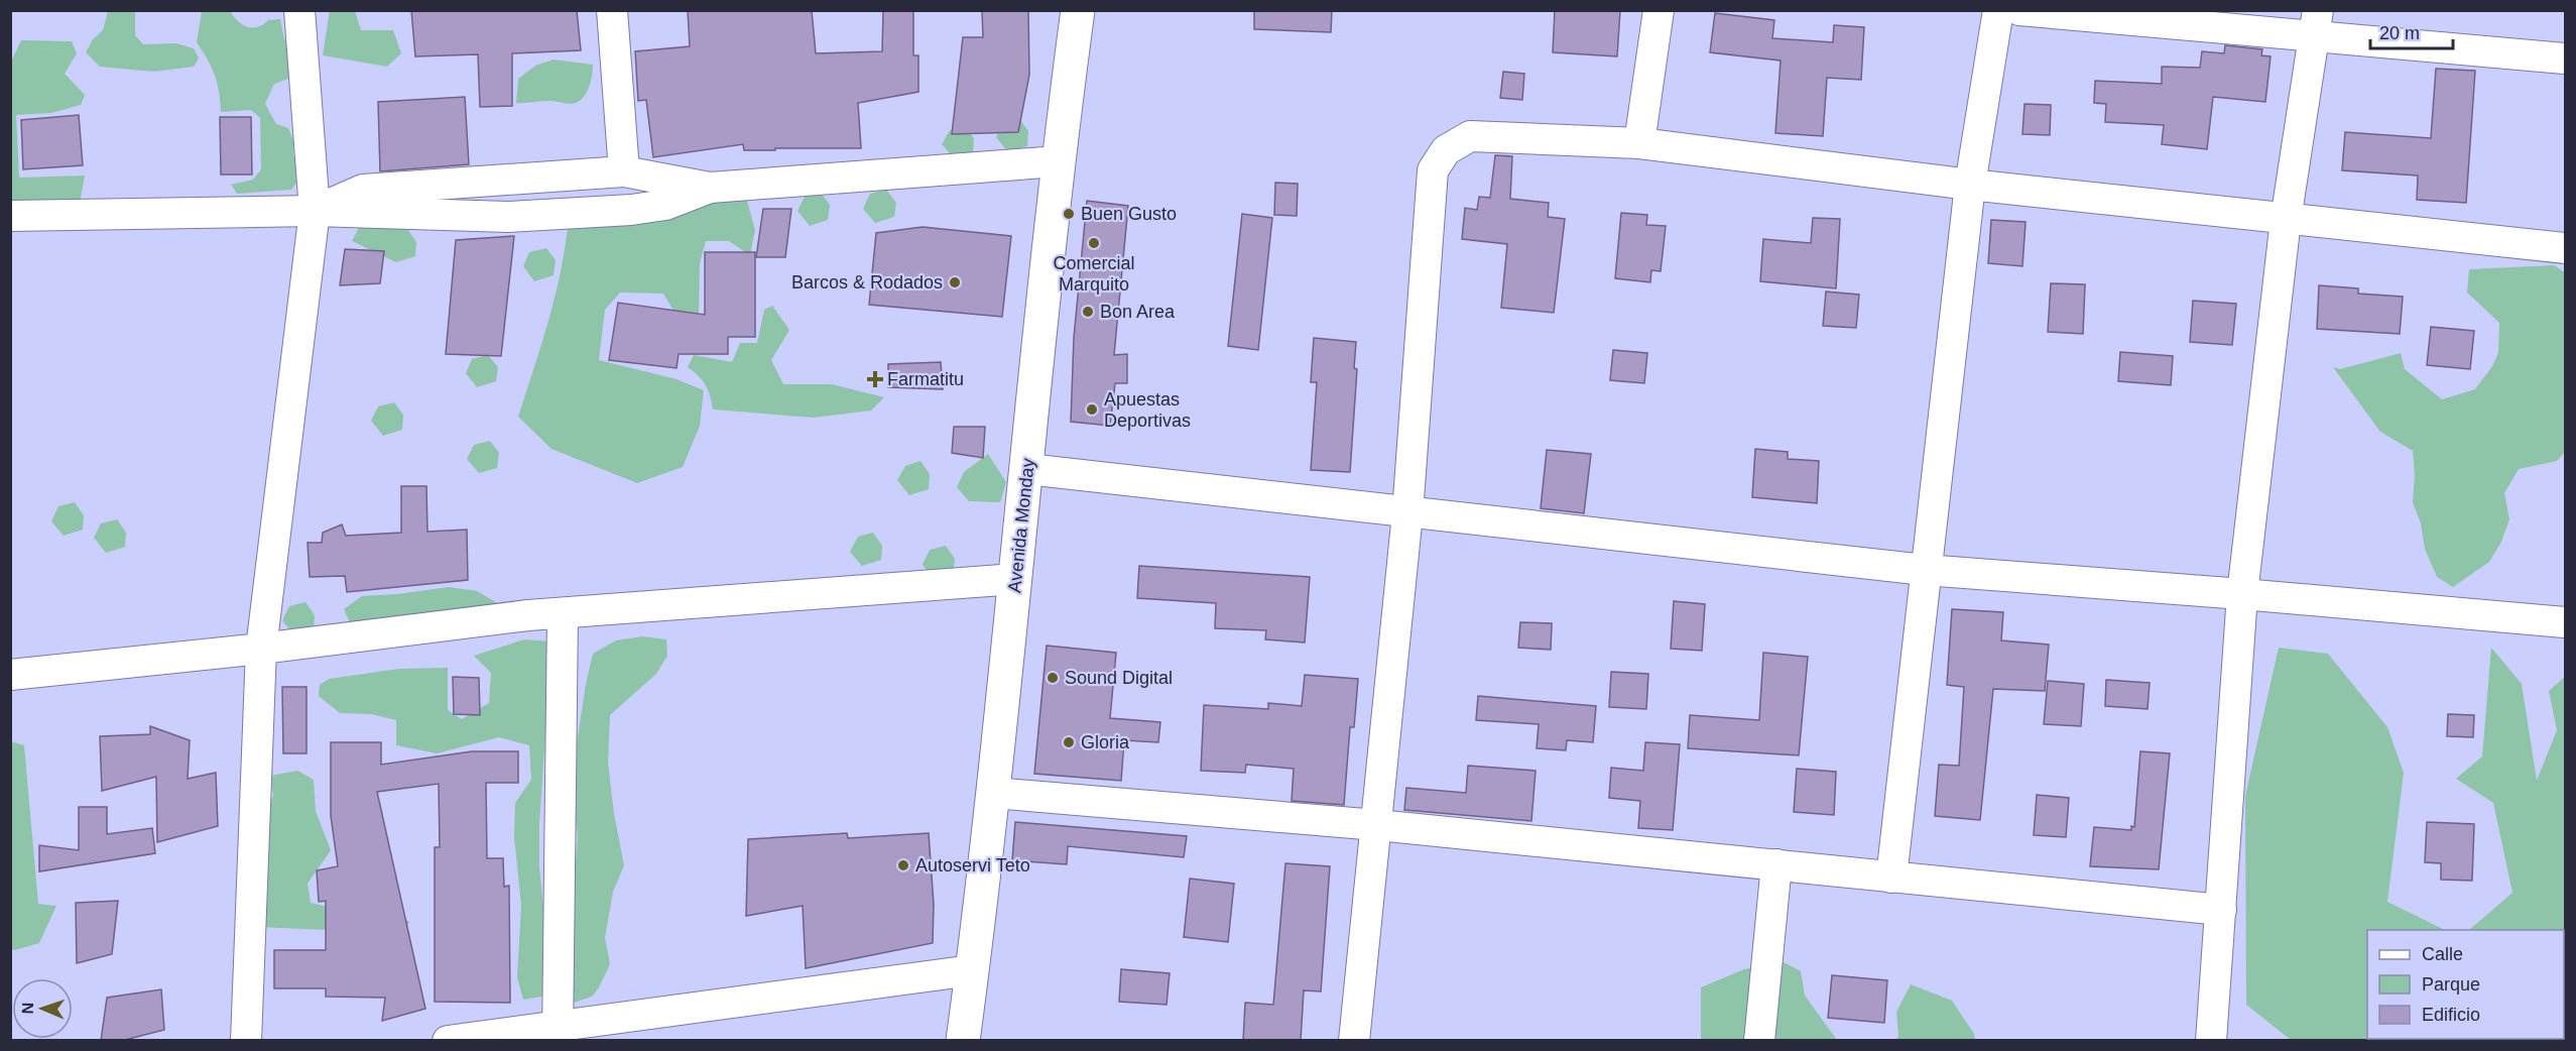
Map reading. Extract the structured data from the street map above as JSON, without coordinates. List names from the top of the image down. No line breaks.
{"streets":{"main road":["Avenida Monday"]},"places":{"other":["Buen Gusto","Comercial Marquito","Barcos & Rodados","Bon Area","Apuestas Deportivas","Sound Digital","Gloria","Autoservi Teto"],"health":["Farmatitu"]},"legend":["Calle","Parque","Edificio"],"scale_bar":"20 m","north":"left"}
